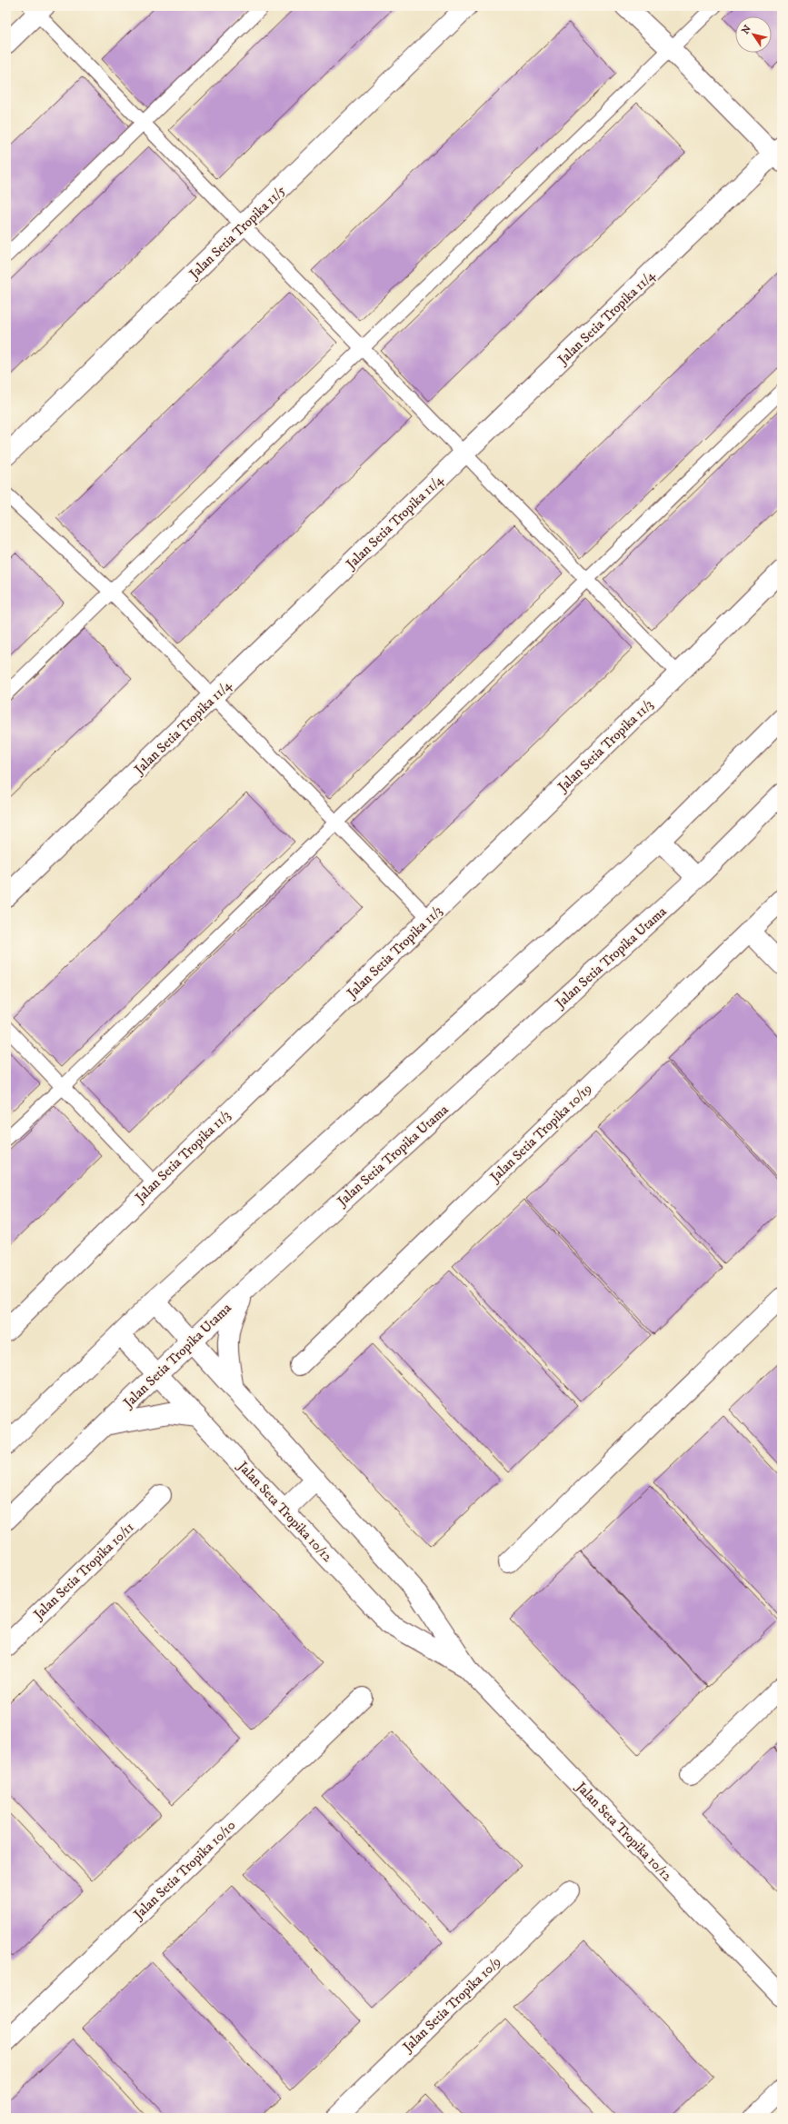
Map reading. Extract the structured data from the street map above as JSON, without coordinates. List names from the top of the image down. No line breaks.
{"streets":{"street":["Jalan Setia Tropika 11/5","Jalan Setia Tropika 11/4","Jalan Setia Tropika 11/3","Jalan Setia Tropika Utama","Jalan Setia Tropika 10/19","Jalan Seta Tropika 10/12","Jalan Setia Tropika 10/11","Jalan Setia Tropika 10/10","Jalan Setia Tropika 10/9"]},"crossings":[["Jalan Setia Tropika Utama","Jalan Seta Tropika 10/12"]],"north":"top left"}
